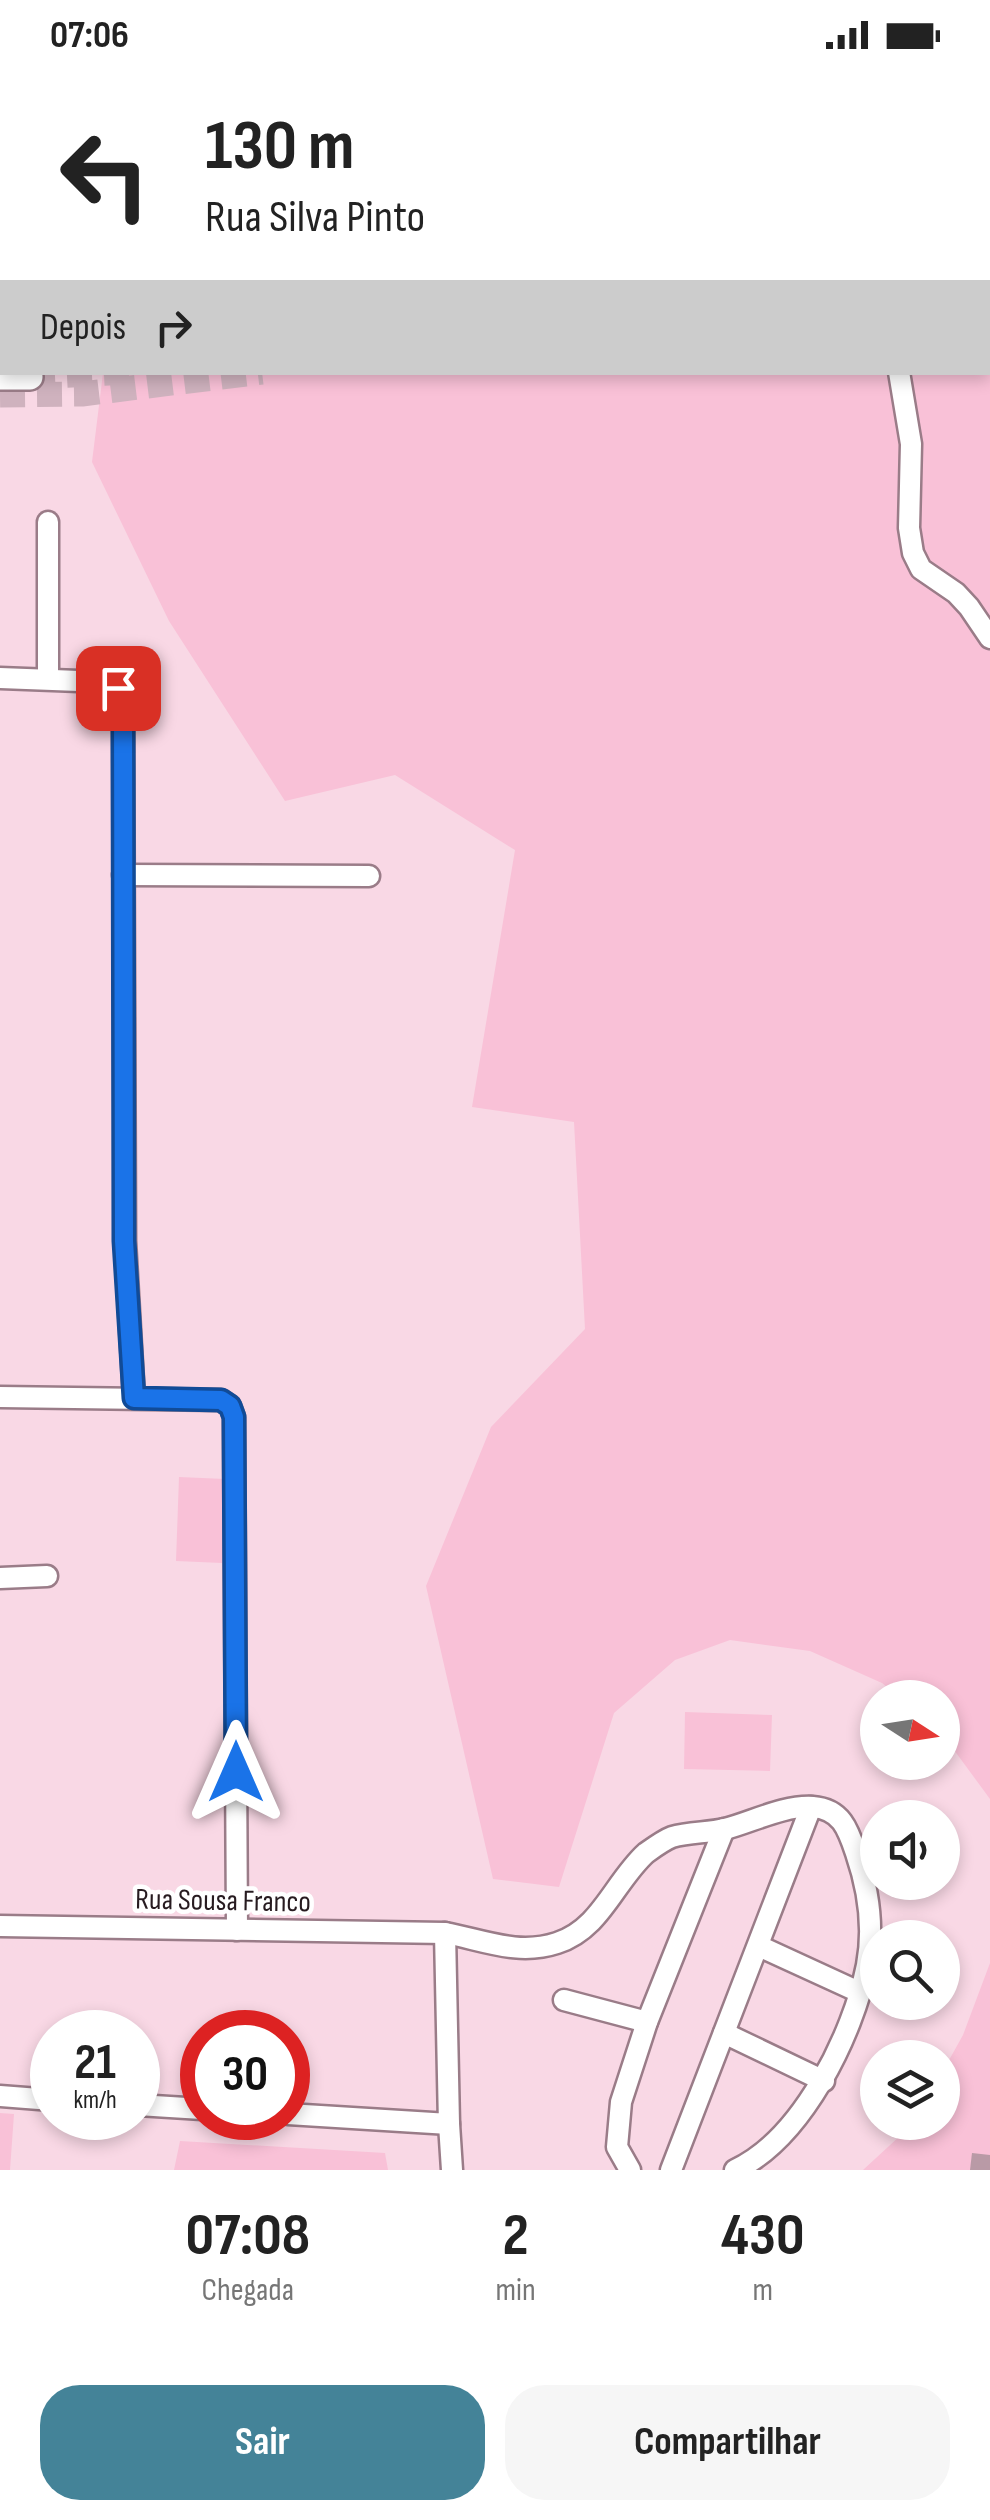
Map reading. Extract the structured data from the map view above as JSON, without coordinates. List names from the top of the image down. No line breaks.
{"streets":{"street":["Rua Sousa Franco"]},"north":"right","page":{"status":"07:06","turn":["130 m","Rua Silva Pinto"],"then":"Depois","speed":"21 km/h","limit":"30","eta":["07:08","Chegada","2","min","430","m"],"buttons":["Sair","Compartilhar"]}}
